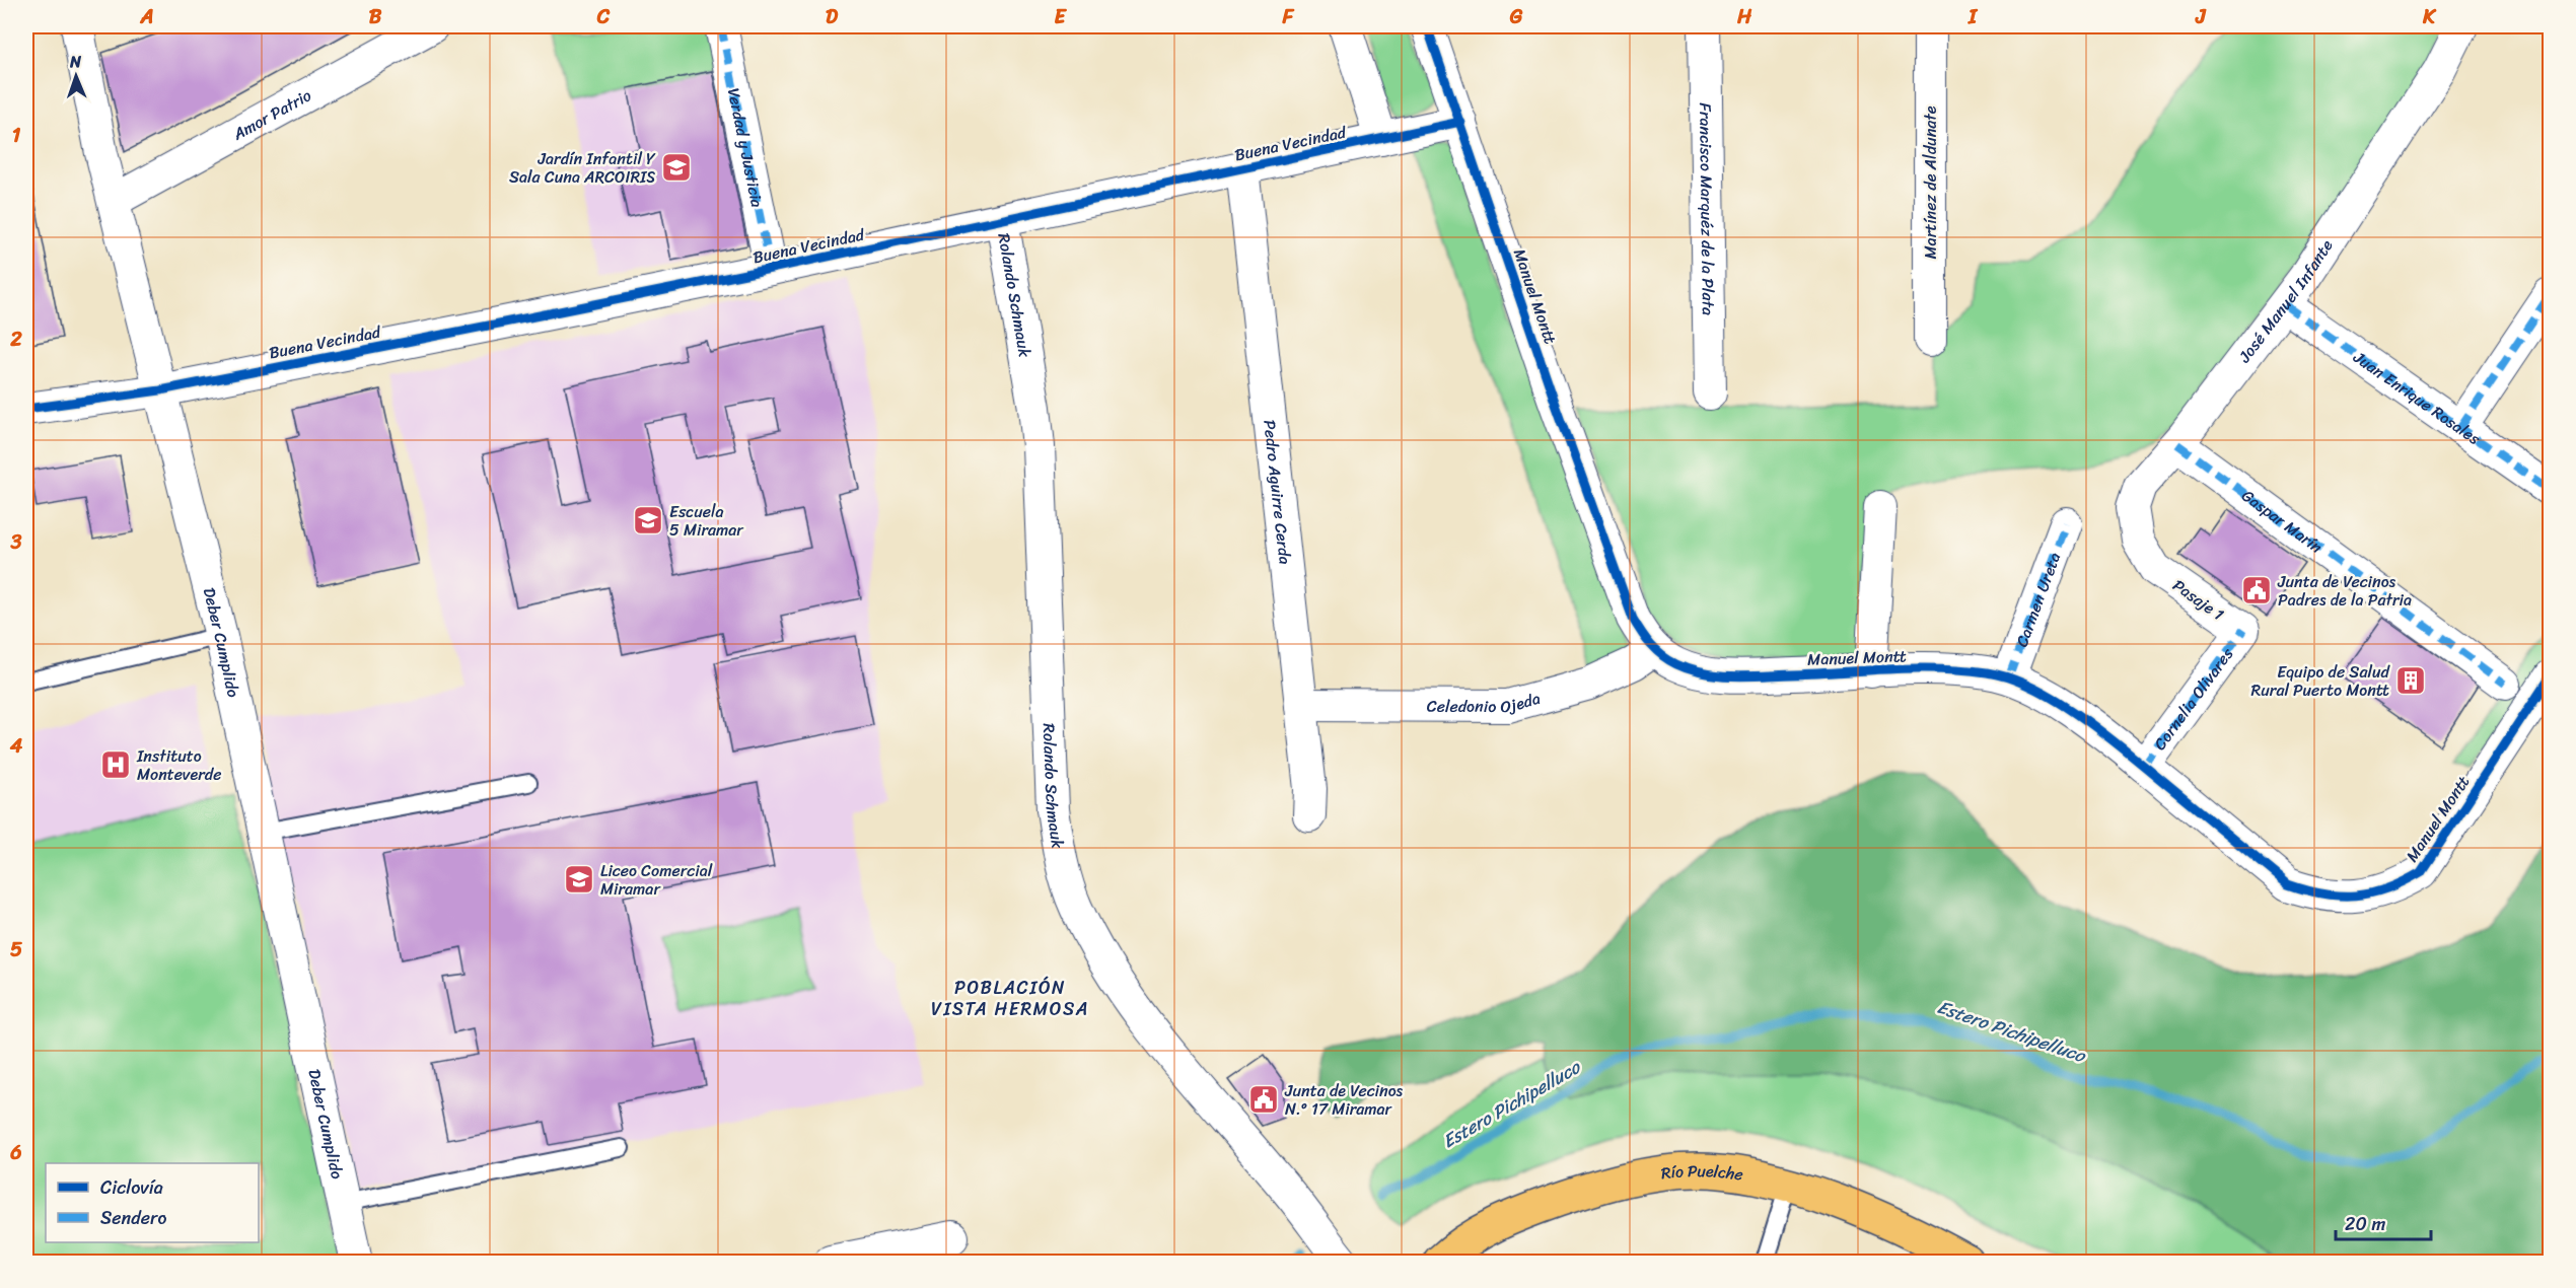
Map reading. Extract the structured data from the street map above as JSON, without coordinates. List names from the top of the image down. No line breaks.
{"streets":{"main road":["Río Puelche"],"street":["Amor Patrio","Buena Vecindad","Verdad y Justicia","Martínez de Aldunate","Francisco Marquéz de la Plata","Rolando Schmauk","Manuel Montt","José Manuel Infante","Juan Enrique Rosales","Pedro Aguirre Cerda","Gaspar Marín","Pasaje 1","Carmen Ureta","Deber Cumplido","Cornelia Olivares","Celedonio Ojeda"]},"crossings":[["Amor Patrio","Deber Cumplido"],["Buena Vecindad","Verdad y Justicia"],["Buena Vecindad","Rolando Schmauk"],["Buena Vecindad","Manuel Montt"],["Buena Vecindad","Pedro Aguirre Cerda"],["Buena Vecindad","Deber Cumplido"],["Manuel Montt","Carmen Ureta"],["Manuel Montt","Cornelia Olivares"],["Manuel Montt","Celedonio Ojeda"],["José Manuel Infante","Juan Enrique Rosales"],["José Manuel Infante","Gaspar Marín"],["José Manuel Infante","Pasaje 1"],["Pedro Aguirre Cerda","Celedonio Ojeda"],["Pasaje 1","Cornelia Olivares"]],"districts":["POBLACIÓN VISTA HERMOSA"],"water":["Estero Pichipelluco"],"places":{"school or university":["Jardín Infantil Y Sala Cuna ARCOIRIS","Escuela 5 Miramar","Liceo Comercial Miramar"],"public building":["Junta de Vecinos Padres de la Patria","Junta de Vecinos N.º 17 Miramar"],"building":["Equipo de Salud Rural Puerto Montt"],"hospital":["Instituto Monteverde"]},"legend":["Ciclovía","Sendero"],"scale_bar":"20 m","north":"top","grid":{"columns":["A","B","C","D","E","F","G","H","I","J","K"],"rows":["1","2","3","4","5","6"]}}
